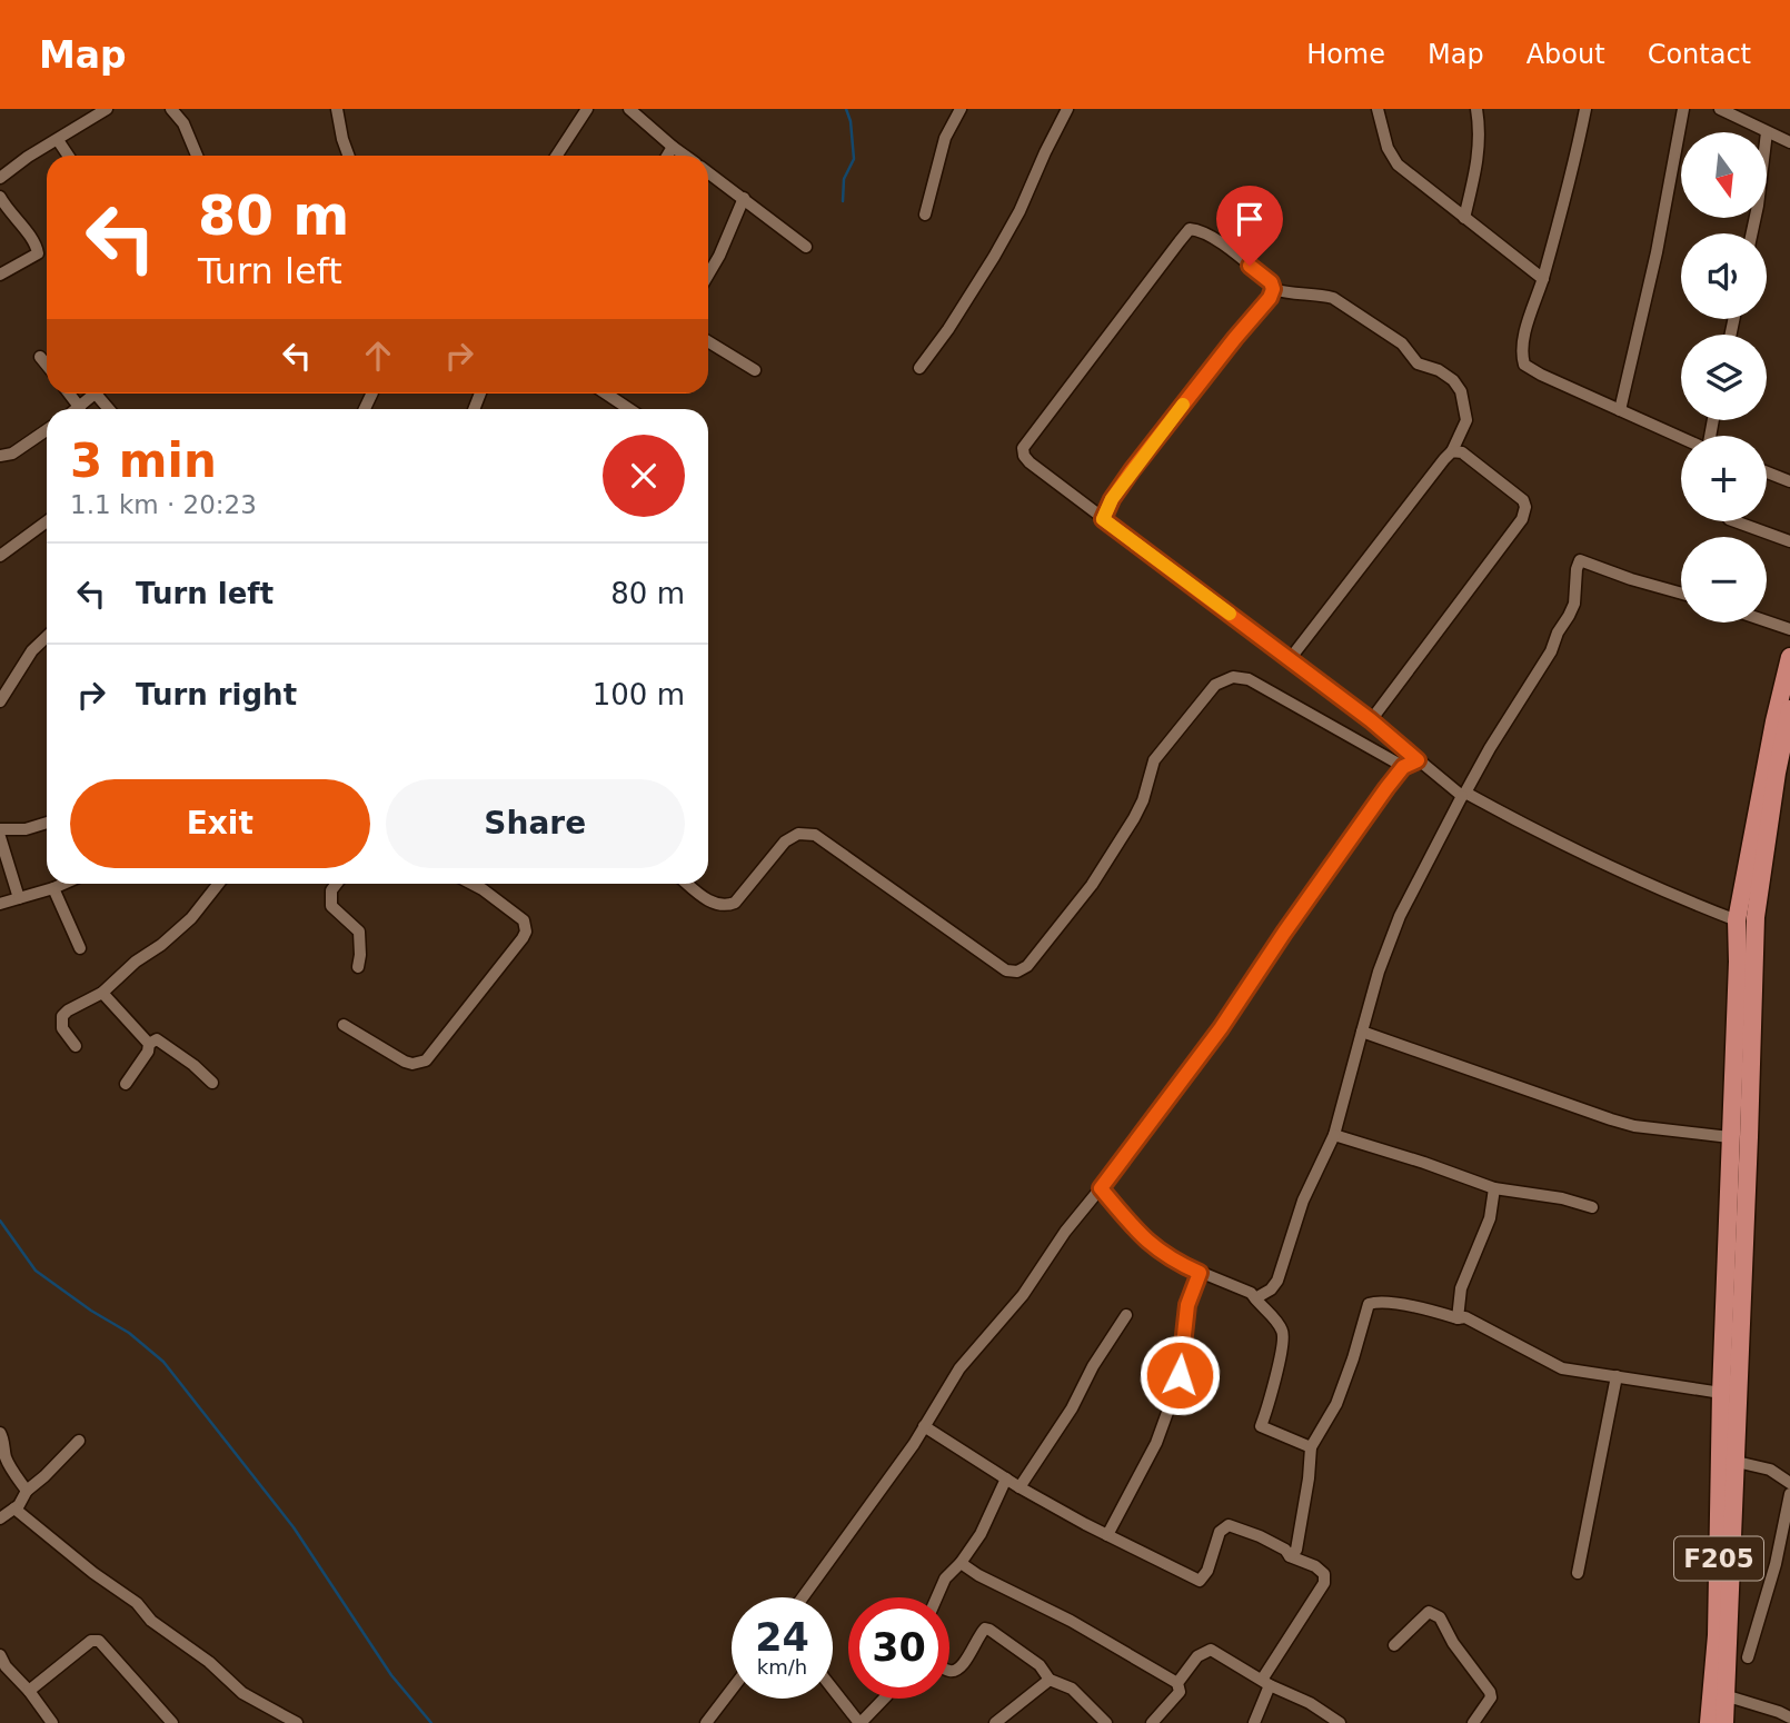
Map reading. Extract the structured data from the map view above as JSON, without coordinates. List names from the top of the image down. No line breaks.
{"streets":{"main road":["F205"]},"north":"bottom","page":{"header":"Map","nav":["Home","Map","About","Contact"],"map_buttons":["+","−"],"turn":["80 m","Turn left"],"heading":["3 min","1.1 km · 20:23"],"list":[{"name":"Turn left","value":"80 m"},{"name":"Turn right","value":"100 m"}],"buttons":["Exit","Share"],"speed":"24 km/h","limit":"30"}}
